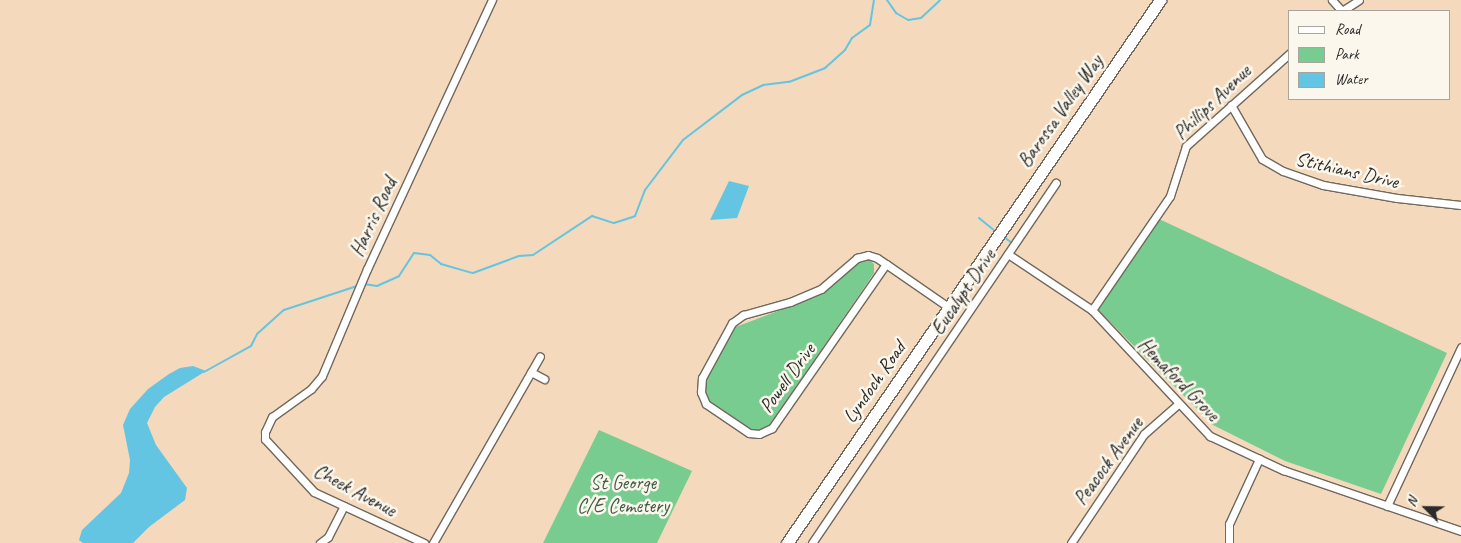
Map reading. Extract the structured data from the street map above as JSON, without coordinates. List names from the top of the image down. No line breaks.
{"streets":{"main road":["Barossa Valley Way","Lyndoch Road"],"street":["Phillips Avenue","Stithians Drive","Harris Road","Eucalypt Drive","Powell Drive","Hemaford Grove","Peacock Avenue","Cheek Avenue"]},"crossings":[["Phillips Avenue","Stithians Drive"],["Phillips Avenue","Hemaford Grove"],["Barossa Valley Way","Lyndoch Road"],["Harris Road","Cheek Avenue"],["Eucalypt Drive","Hemaford Grove"],["Powell Drive","Lyndoch Road"],["Hemaford Grove","Peacock Avenue"]],"parks":["St George C/E Cemetery"],"legend":["Road","Park","Water"],"north":"top left"}
